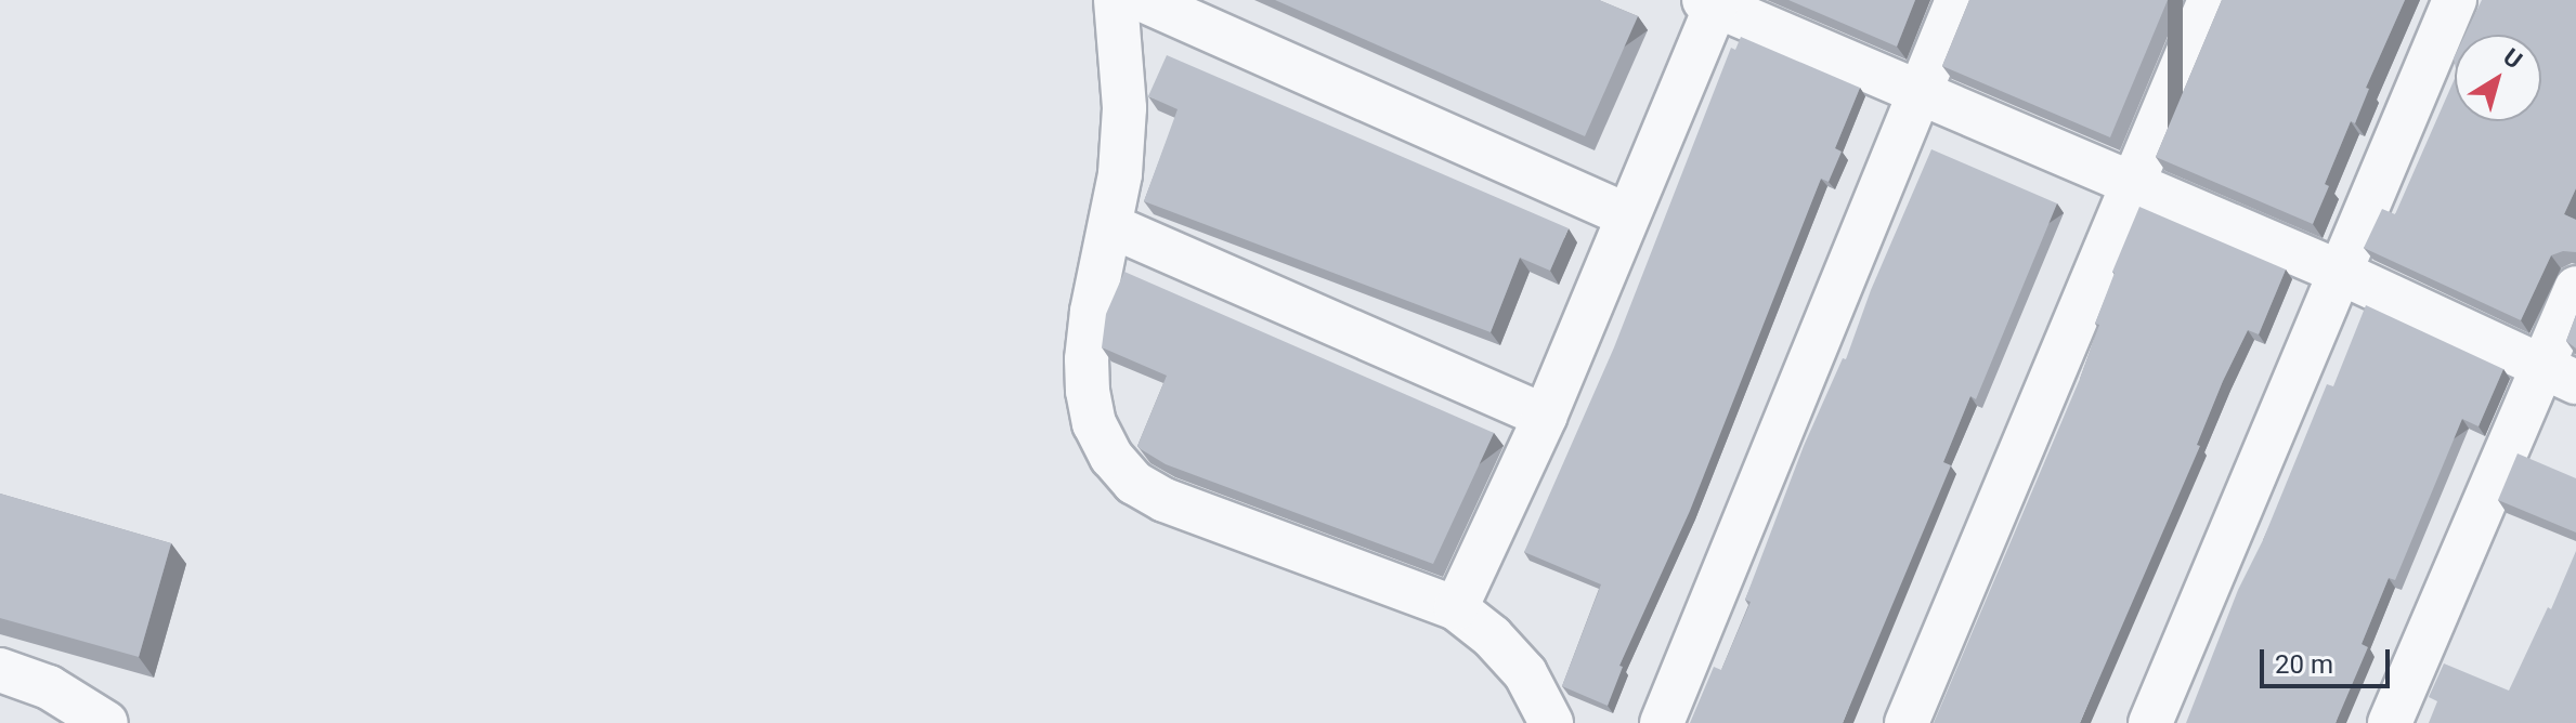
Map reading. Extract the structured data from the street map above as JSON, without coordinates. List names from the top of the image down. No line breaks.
{"scale_bar":"20 m","north":"top right"}
